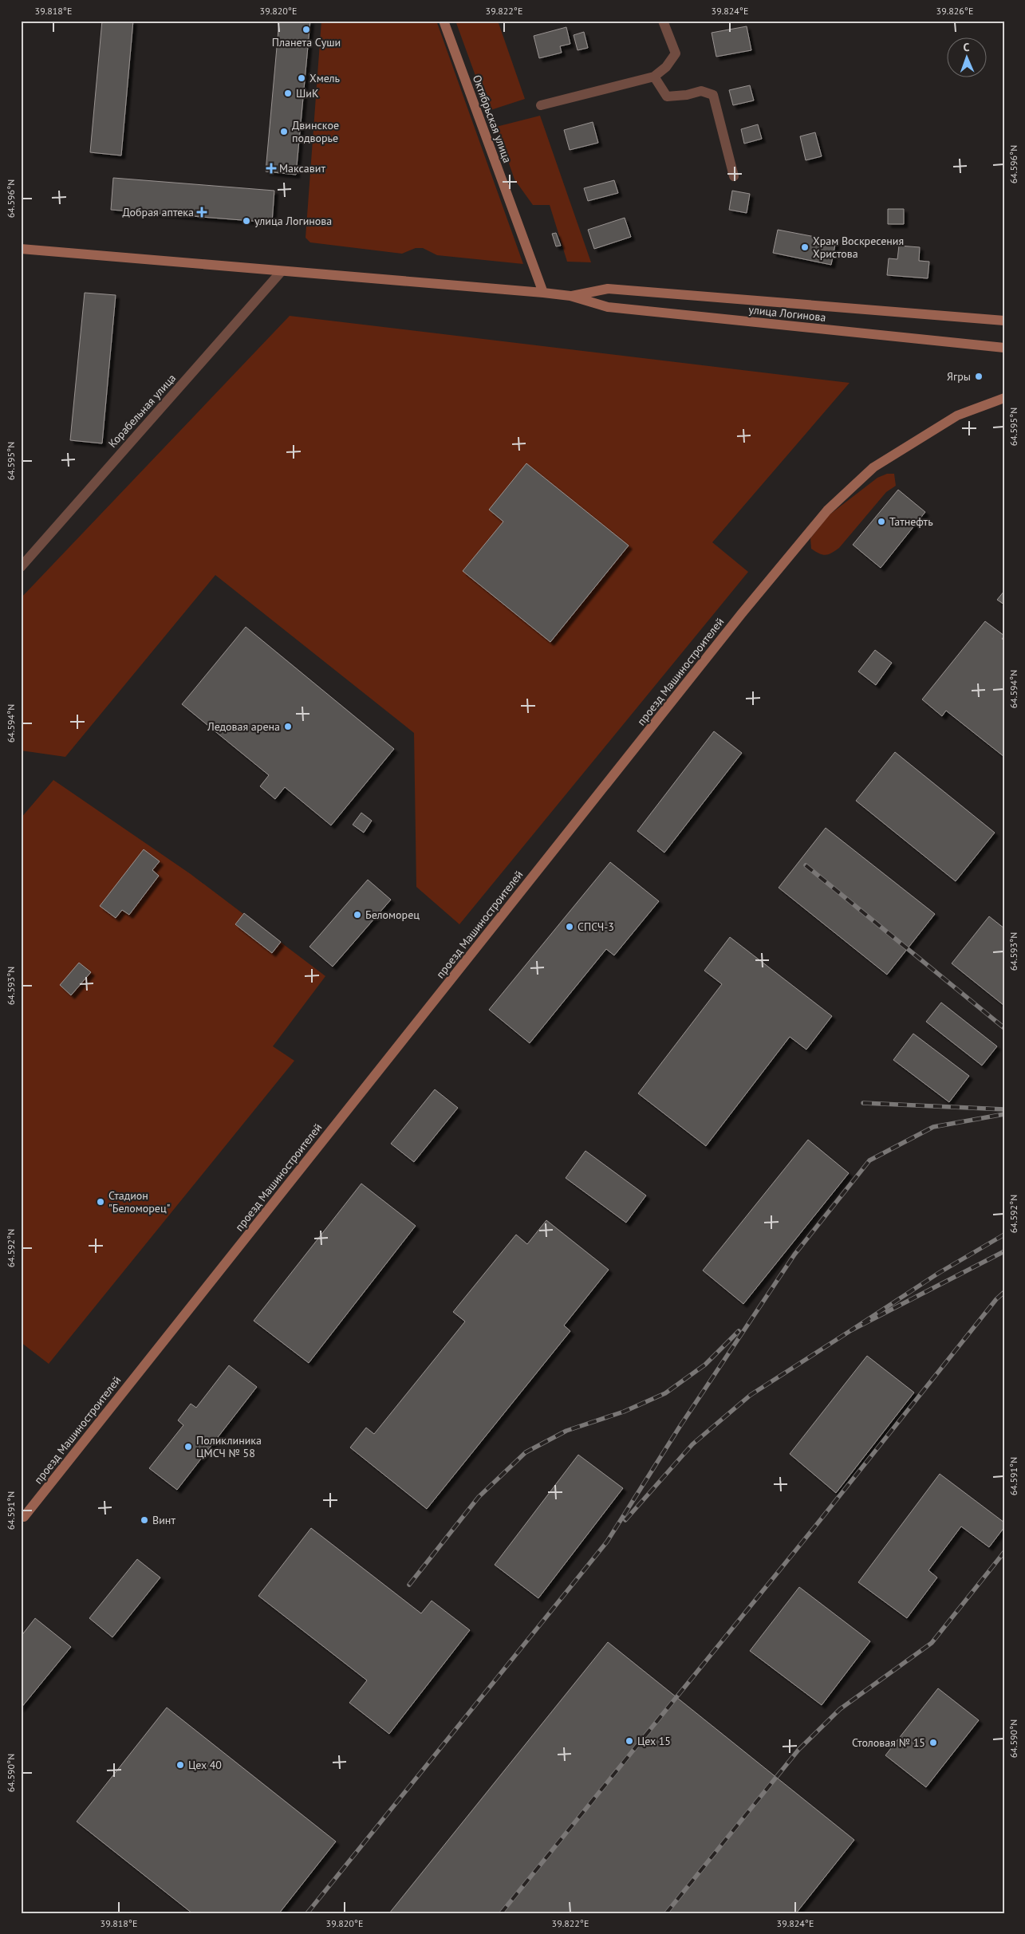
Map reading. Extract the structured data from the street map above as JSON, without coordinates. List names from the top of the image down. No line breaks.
{"streets":{"main road":["Октябрьская улица","улица Логинова","проезд Машиностроителей"],"street":["Корабельная улица"]},"crossings":[["Октябрьская улица","улица Логинова"],["улица Логинова","Корабельная улица"]],"places":{"other":["Планета Суши","Хмель","ШиК","Двинское подворье","улица Логинова","Храм Воскресения Христова","Ягры","Татнефть","Ледовая арена","Беломорец","СПСЧ-3","Стадион \"Беломорец\"","Поликлиника ЦМСЧ № 58","Винт","Цех 15","Столовая № 15","Цех 40"],"health":["Максавит","Добрая аптека"]},"north":"top","coordinates":["39.818°E","39.820°E","39.822°E","39.824°E","39.826°E","64.596°N","64.595°N","64.594°N","64.593°N","64.592°N","64.591°N","64.590°N"]}
